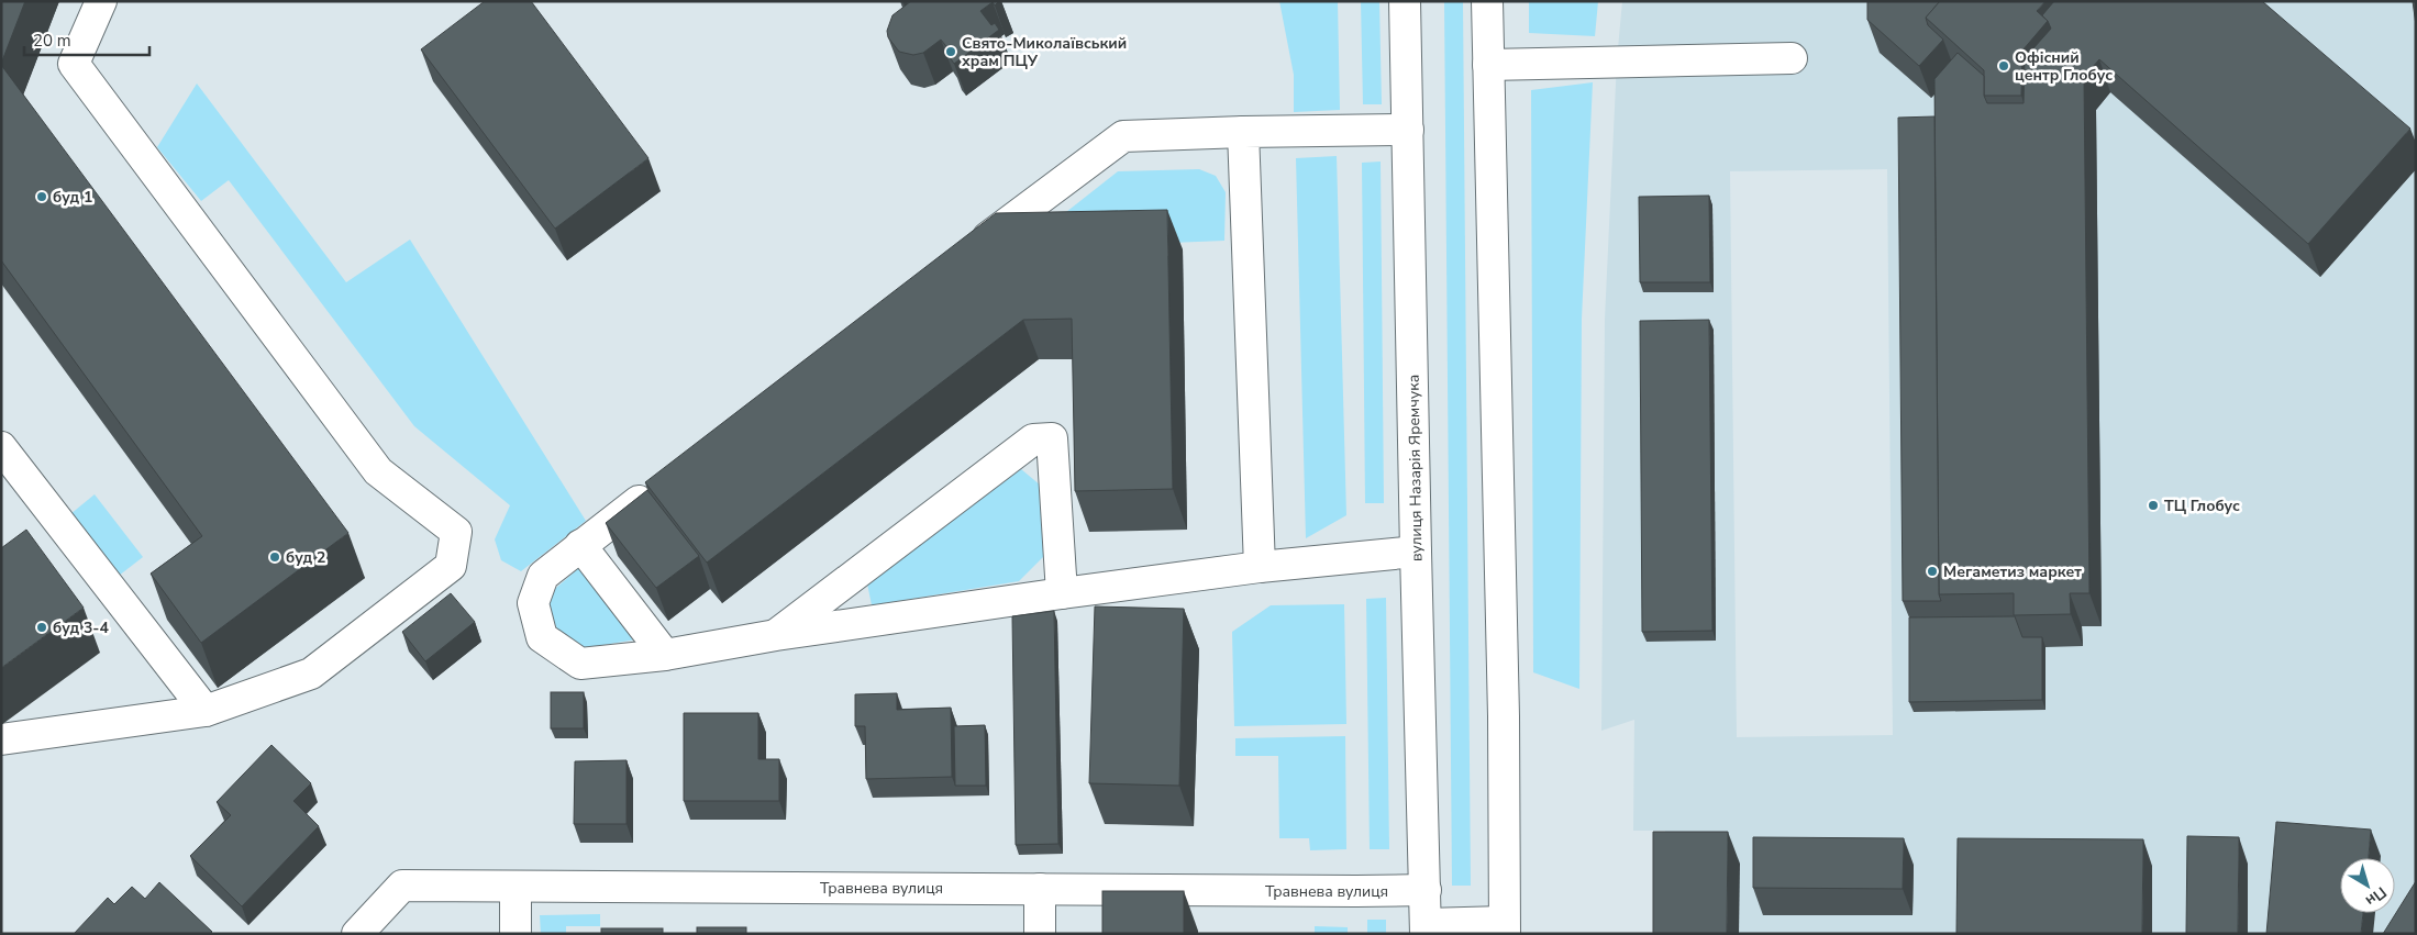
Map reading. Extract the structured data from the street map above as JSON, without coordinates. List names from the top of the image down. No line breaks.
{"streets":{"street":["вулиця Назарія Яремчука","Травнева вулиця"]},"crossings":[["вулиця Назарія Яремчука","Травнева вулиця"]],"places":["Свято-Миколаївський храм ПЦУ","Офісний центр Глобус","буд 1","ТЦ Глобус","буд 2","Мегаметиз маркет","буд 3-4"],"scale_bar":"20 m","north":"bottom right"}
